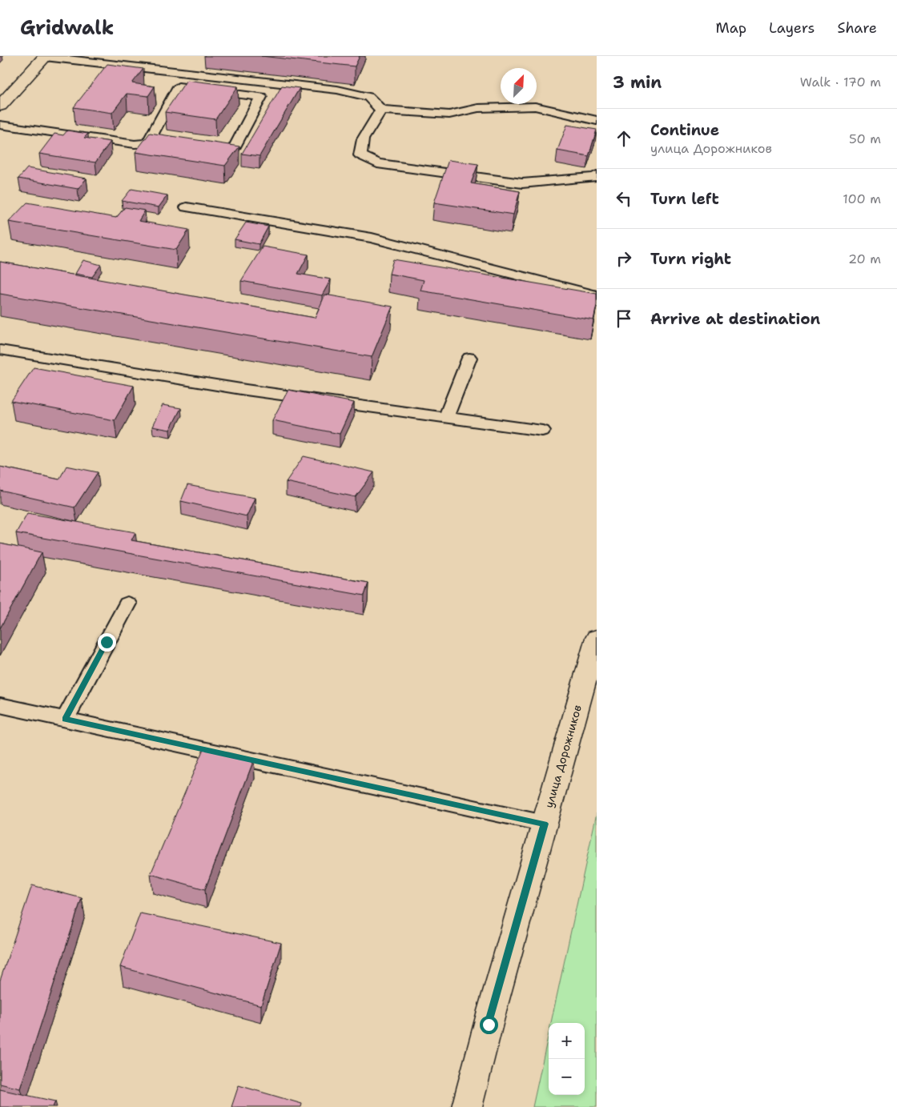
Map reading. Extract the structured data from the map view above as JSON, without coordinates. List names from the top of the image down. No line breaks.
{"streets":{"street":["улица Дорожников"]},"north":"top right","page":{"header":"Gridwalk","nav":["Map","Layers","Share"],"heading":["3 min","Walk · 170 m"],"list":[["Continue","улица Дорожников","50 m"],["Turn left","100 m"],["Turn right","20 m"],"Arrive at destination"],"map_buttons":["+","−"]}}
